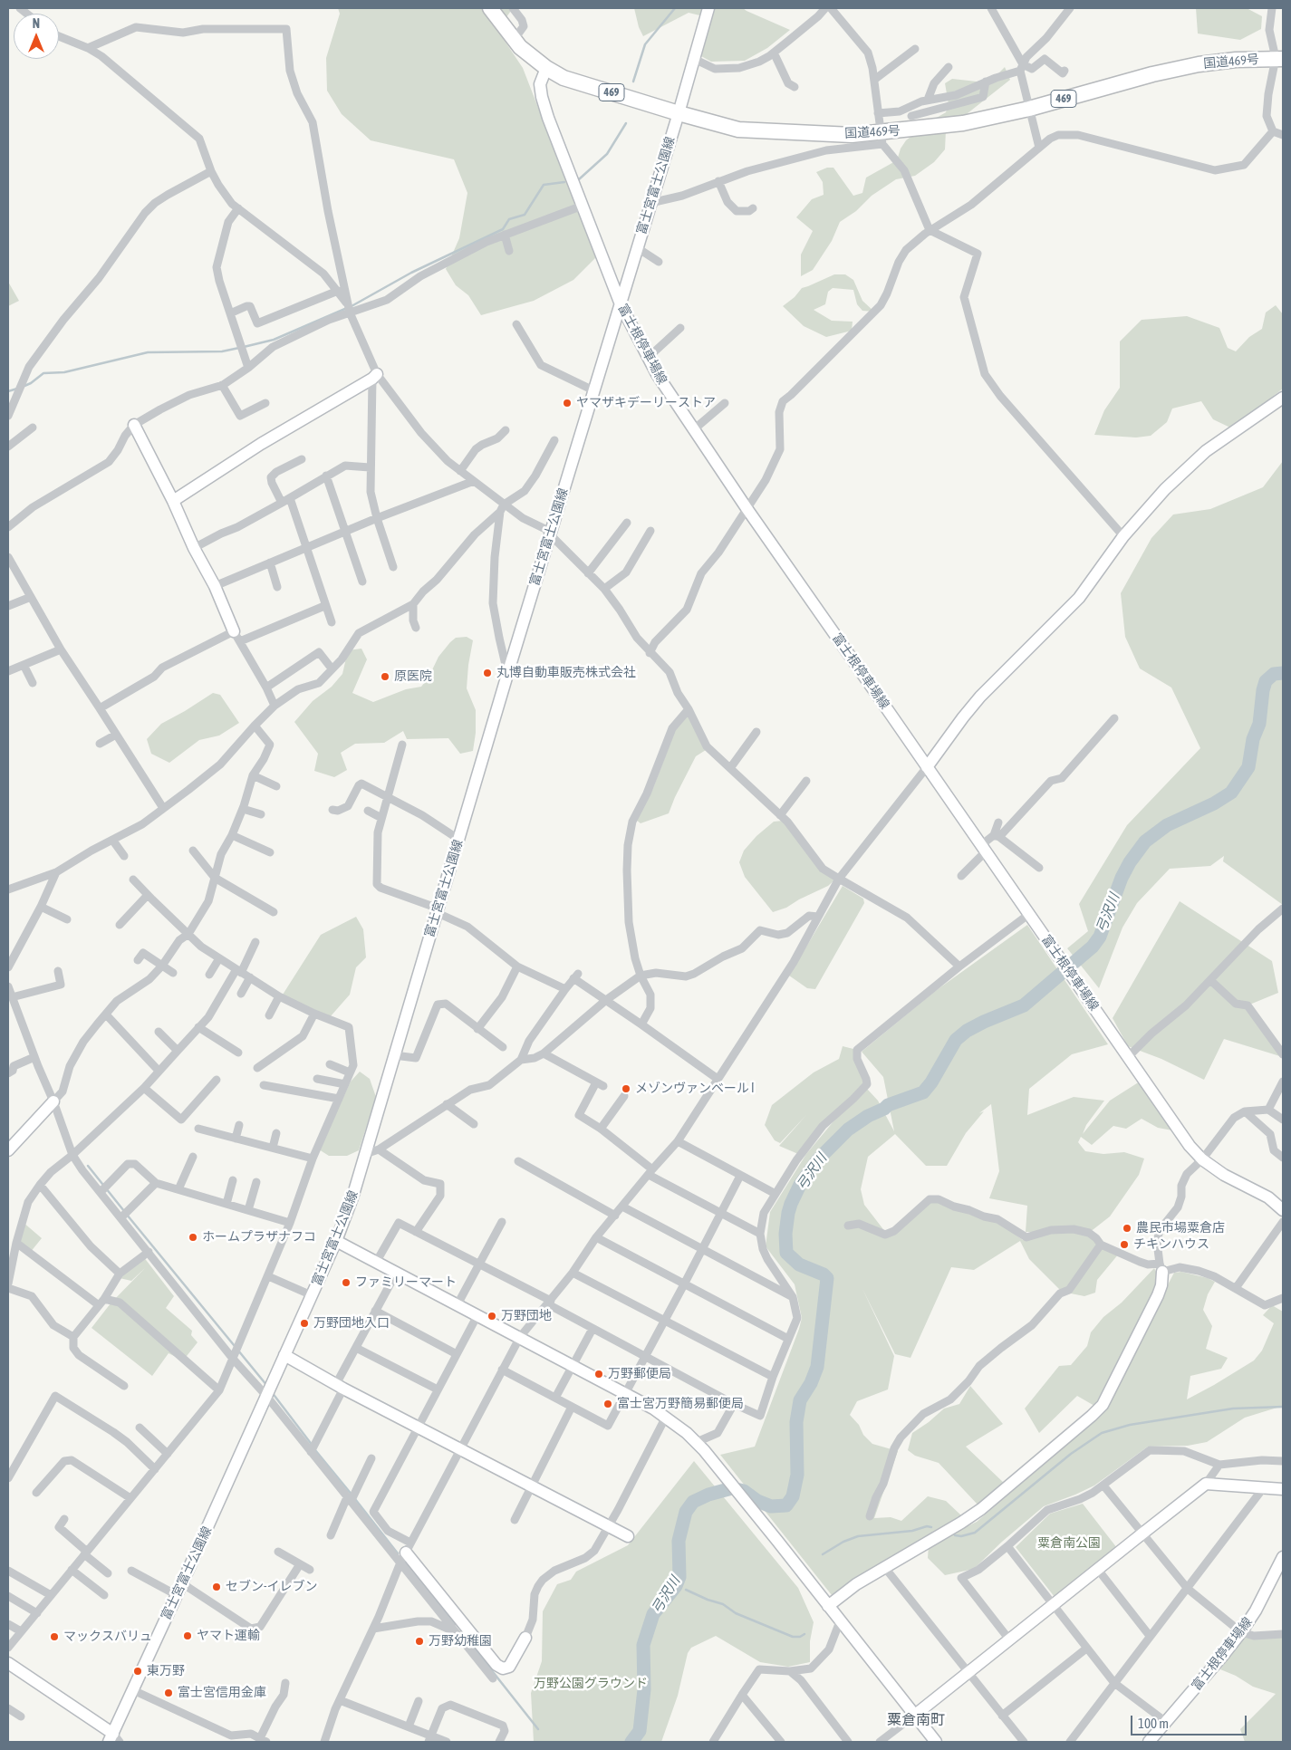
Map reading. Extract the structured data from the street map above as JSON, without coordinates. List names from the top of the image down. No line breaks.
{"streets":{"highway":["国道469号","469"],"street":["富士宮富士公園線","富士根停車場線"]},"crossings":[["国道469号","富士宮富士公園線"],["国道469号","富士根停車場線"],["富士宮富士公園線","富士根停車場線"]],"districts":["粟倉南町"],"water":["弓沢川"],"parks":["粟倉南公園","万野公園グラウンド"],"places":["ヤマザキデーリーストア","丸博自動車販売株式会社","原医院","メゾンヴァンベール I","農民市場粟倉店","ホームプラザナフコ","チキンハウス","ファミリーマート","万野団地","万野団地入口","万野郵便局","富士宮万野簡易郵便局","セブン-イレブン","ヤマト運輸","マックスバリュ","万野幼稚園","東万野","富士宮信用金庫"],"scale_bar":"100 m","north":"top"}
